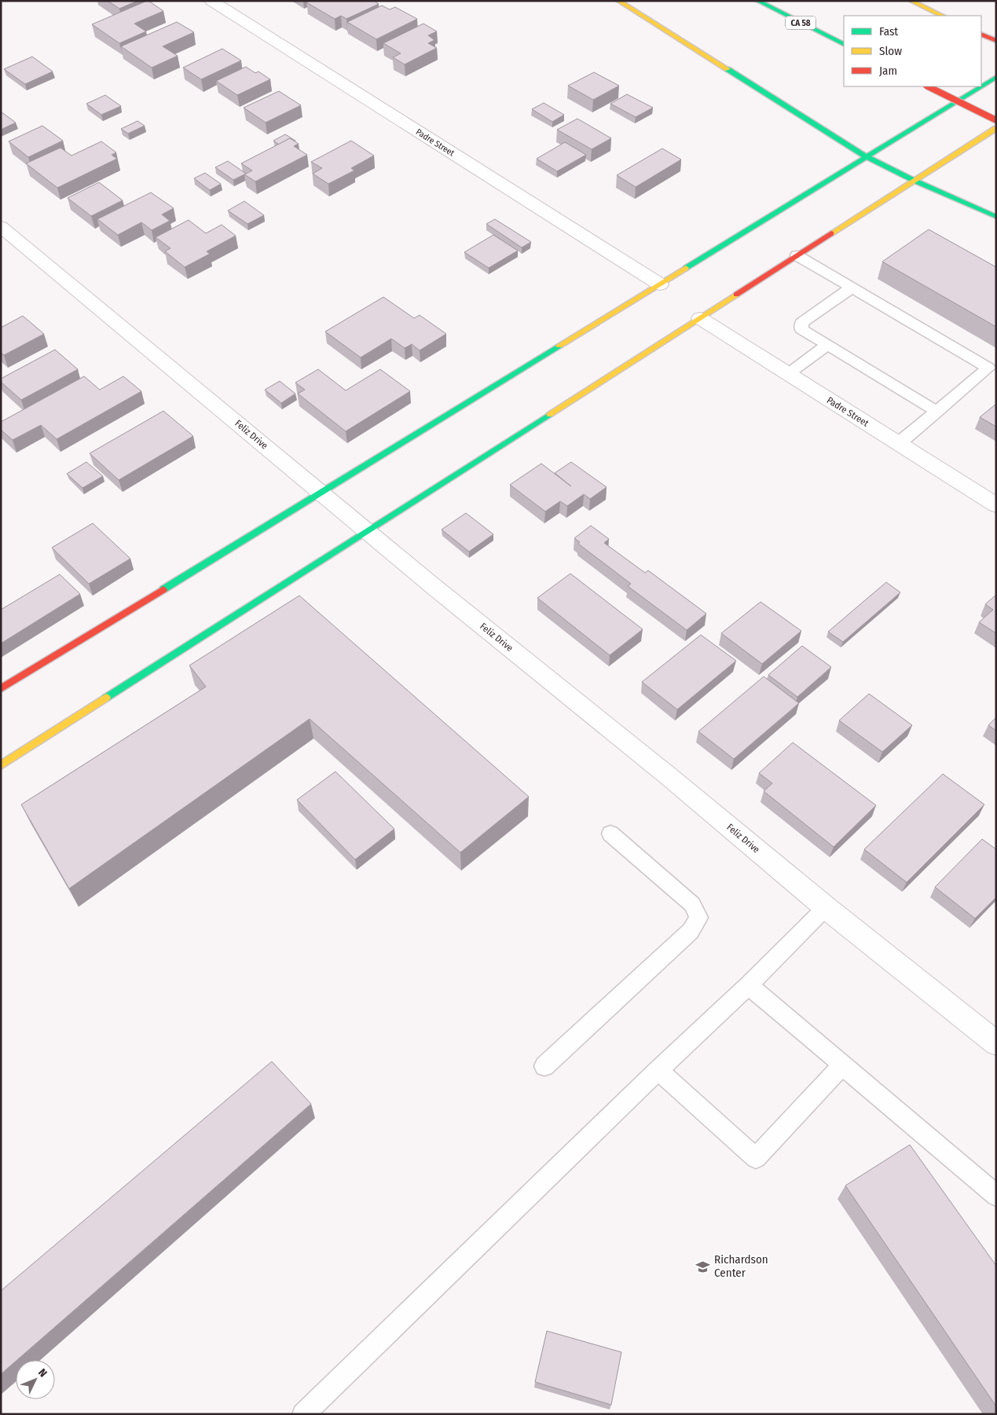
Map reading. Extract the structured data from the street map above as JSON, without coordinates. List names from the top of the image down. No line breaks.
{"streets":{"main road":["CA 58"],"street":["Padre Street","Feliz Drive"]},"places":{"school or university":["Richardson Center"]},"legend":["Fast","Slow","Jam"],"north":"top right"}
